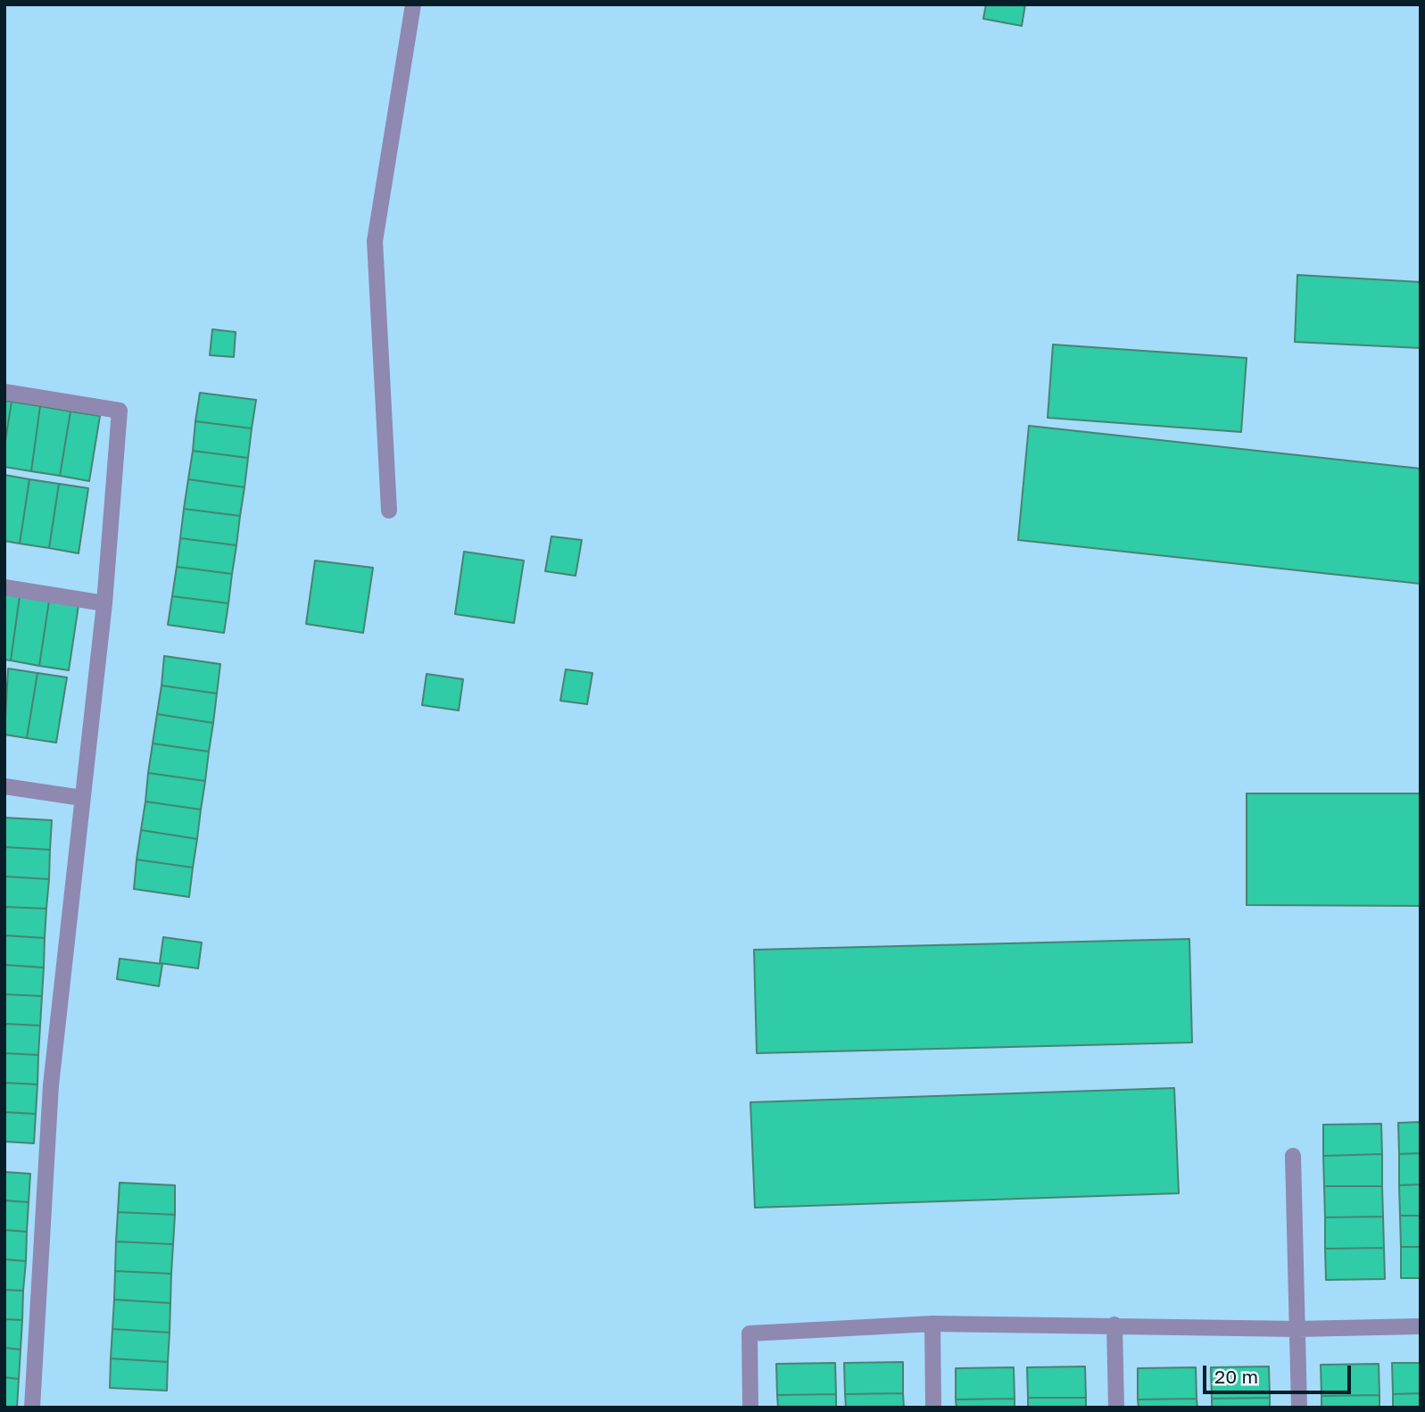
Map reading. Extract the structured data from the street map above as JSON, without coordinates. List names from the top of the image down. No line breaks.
{"scale_bar":"20 m"}
